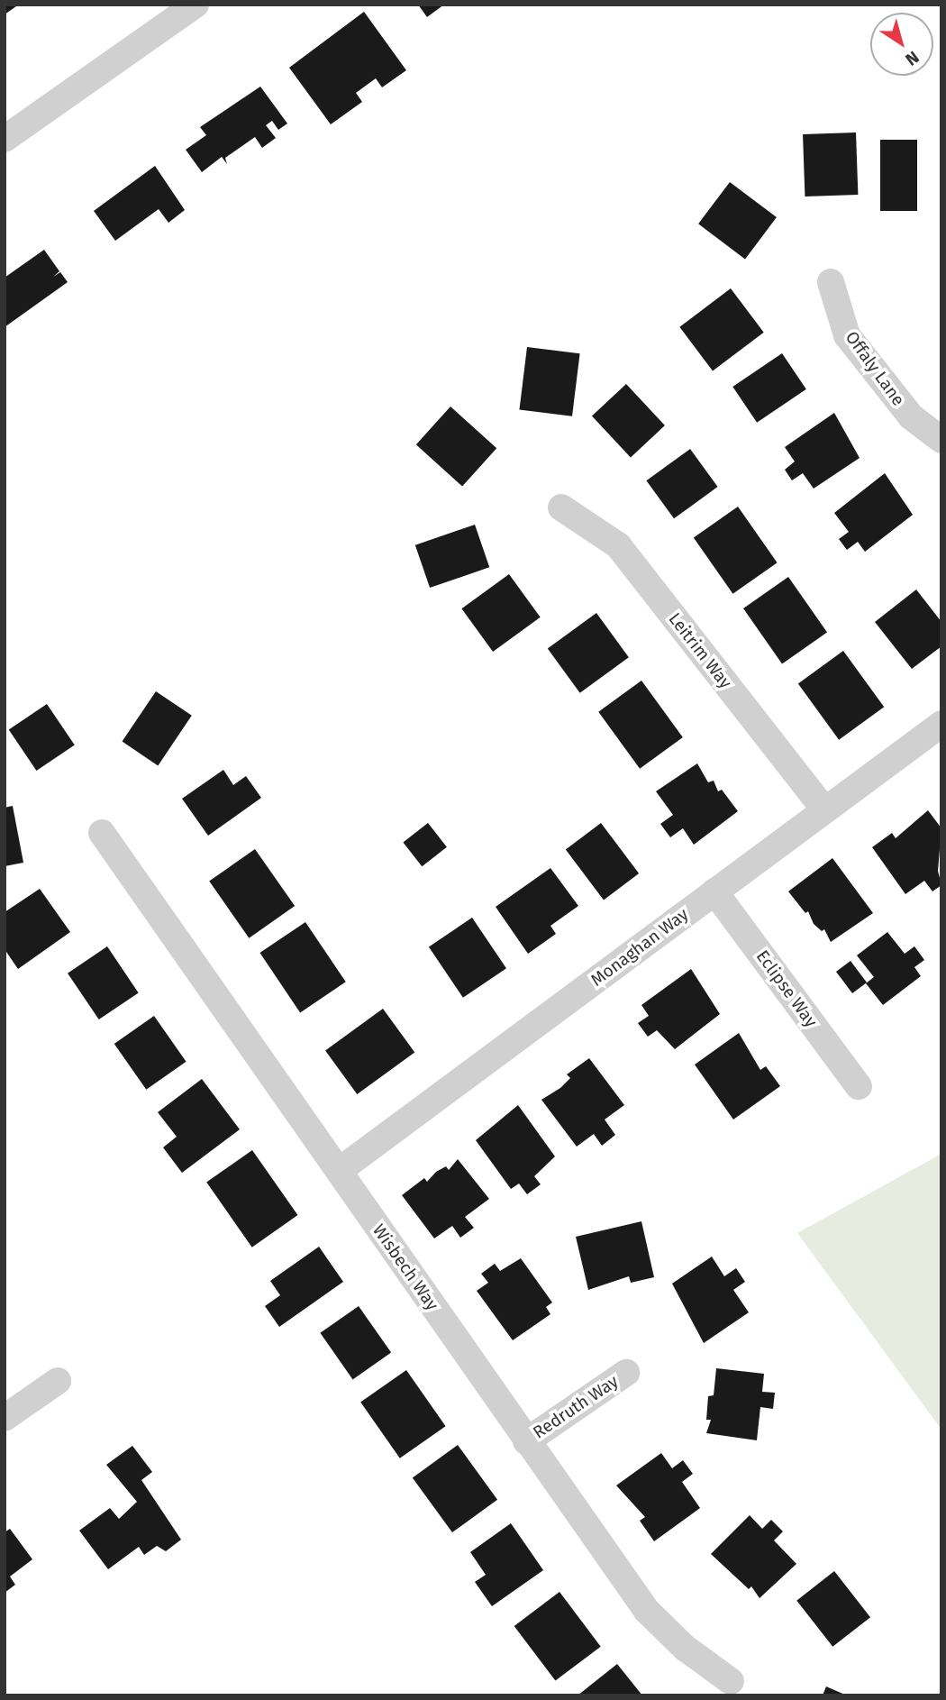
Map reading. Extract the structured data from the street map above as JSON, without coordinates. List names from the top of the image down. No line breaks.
{"streets":{"street":["Offaly Lane","Leitrim Way","Monaghan Way","Eclipse Way","Wisbech Way","Redruth Way"]},"crossings":[["Leitrim Way","Monaghan Way"],["Monaghan Way","Eclipse Way"],["Monaghan Way","Wisbech Way"],["Wisbech Way","Redruth Way"]],"north":"bottom right"}
